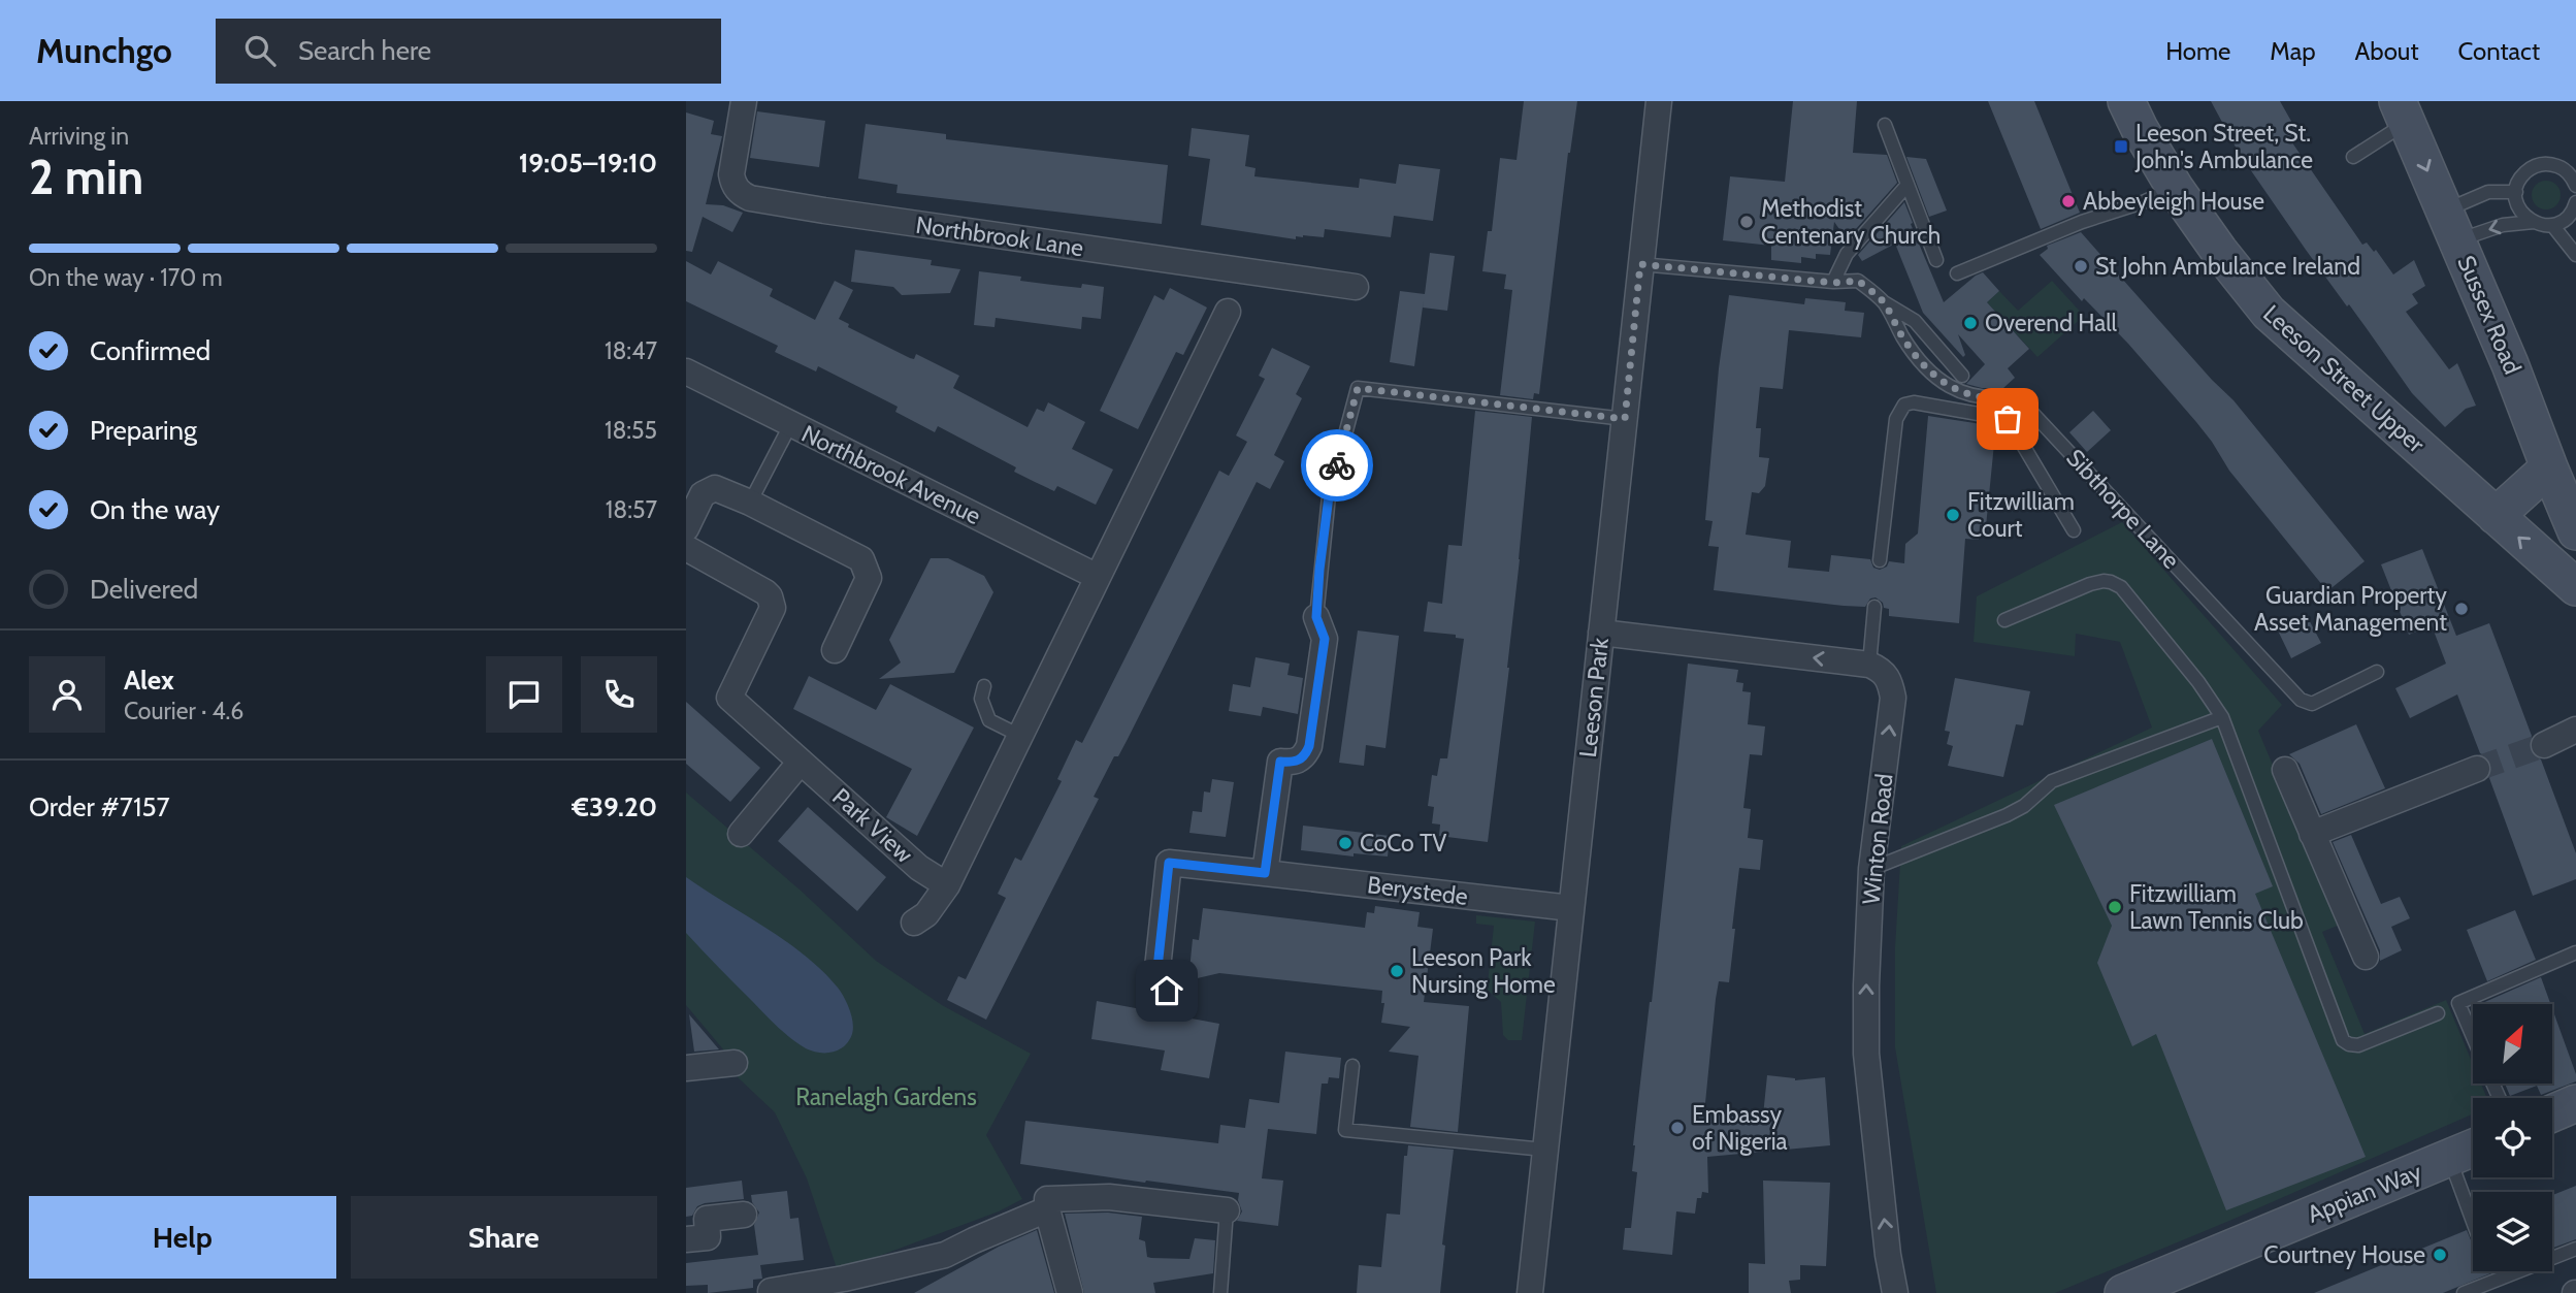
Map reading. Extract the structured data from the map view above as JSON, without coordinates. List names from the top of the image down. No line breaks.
{"streets":{"main road":["Sussex Road","Leeson Street Upper","Appian Way"],"street":["Northbrook Lane","Northbrook Avenue","Leeson Park","Park View","Winton Road","Berystede"],"lane":["Sibthorpe Lane"]},"crossings":[["Sibthorpe Lane","Leeson Park"],["Leeson Park","Berystede"]],"one_way":["Winton Road"],"parks":["Ranelagh Gardens"],"places":{"transit":["Leeson Street, St. John's Ambulance"],"other":["Abbeyleigh House","Methodist Centenary Church","St John Ambulance Ireland","Overend Hall","Fitzwilliam Court","Guardian Property Asset Management","CoCo TV","Fitzwilliam Lawn Tennis Club","Leeson Park Nursing Home","Embassy of Nigeria","Courtney House"]},"north":"top right","page":{"header":"Munchgo","search":"Search here","nav":["Home","Map","About","Contact"],"heading":["2 min","Arriving in","19:05–19:10"],"panel":["Alex","Courier · 4.6","Order #7157","€39.20"],"bar":"On the way · 170 m","list":[["Confirmed","18:47"],["Preparing","18:55"],["On the way","18:57"],"Delivered"],"buttons":["Help","Share"]}}
